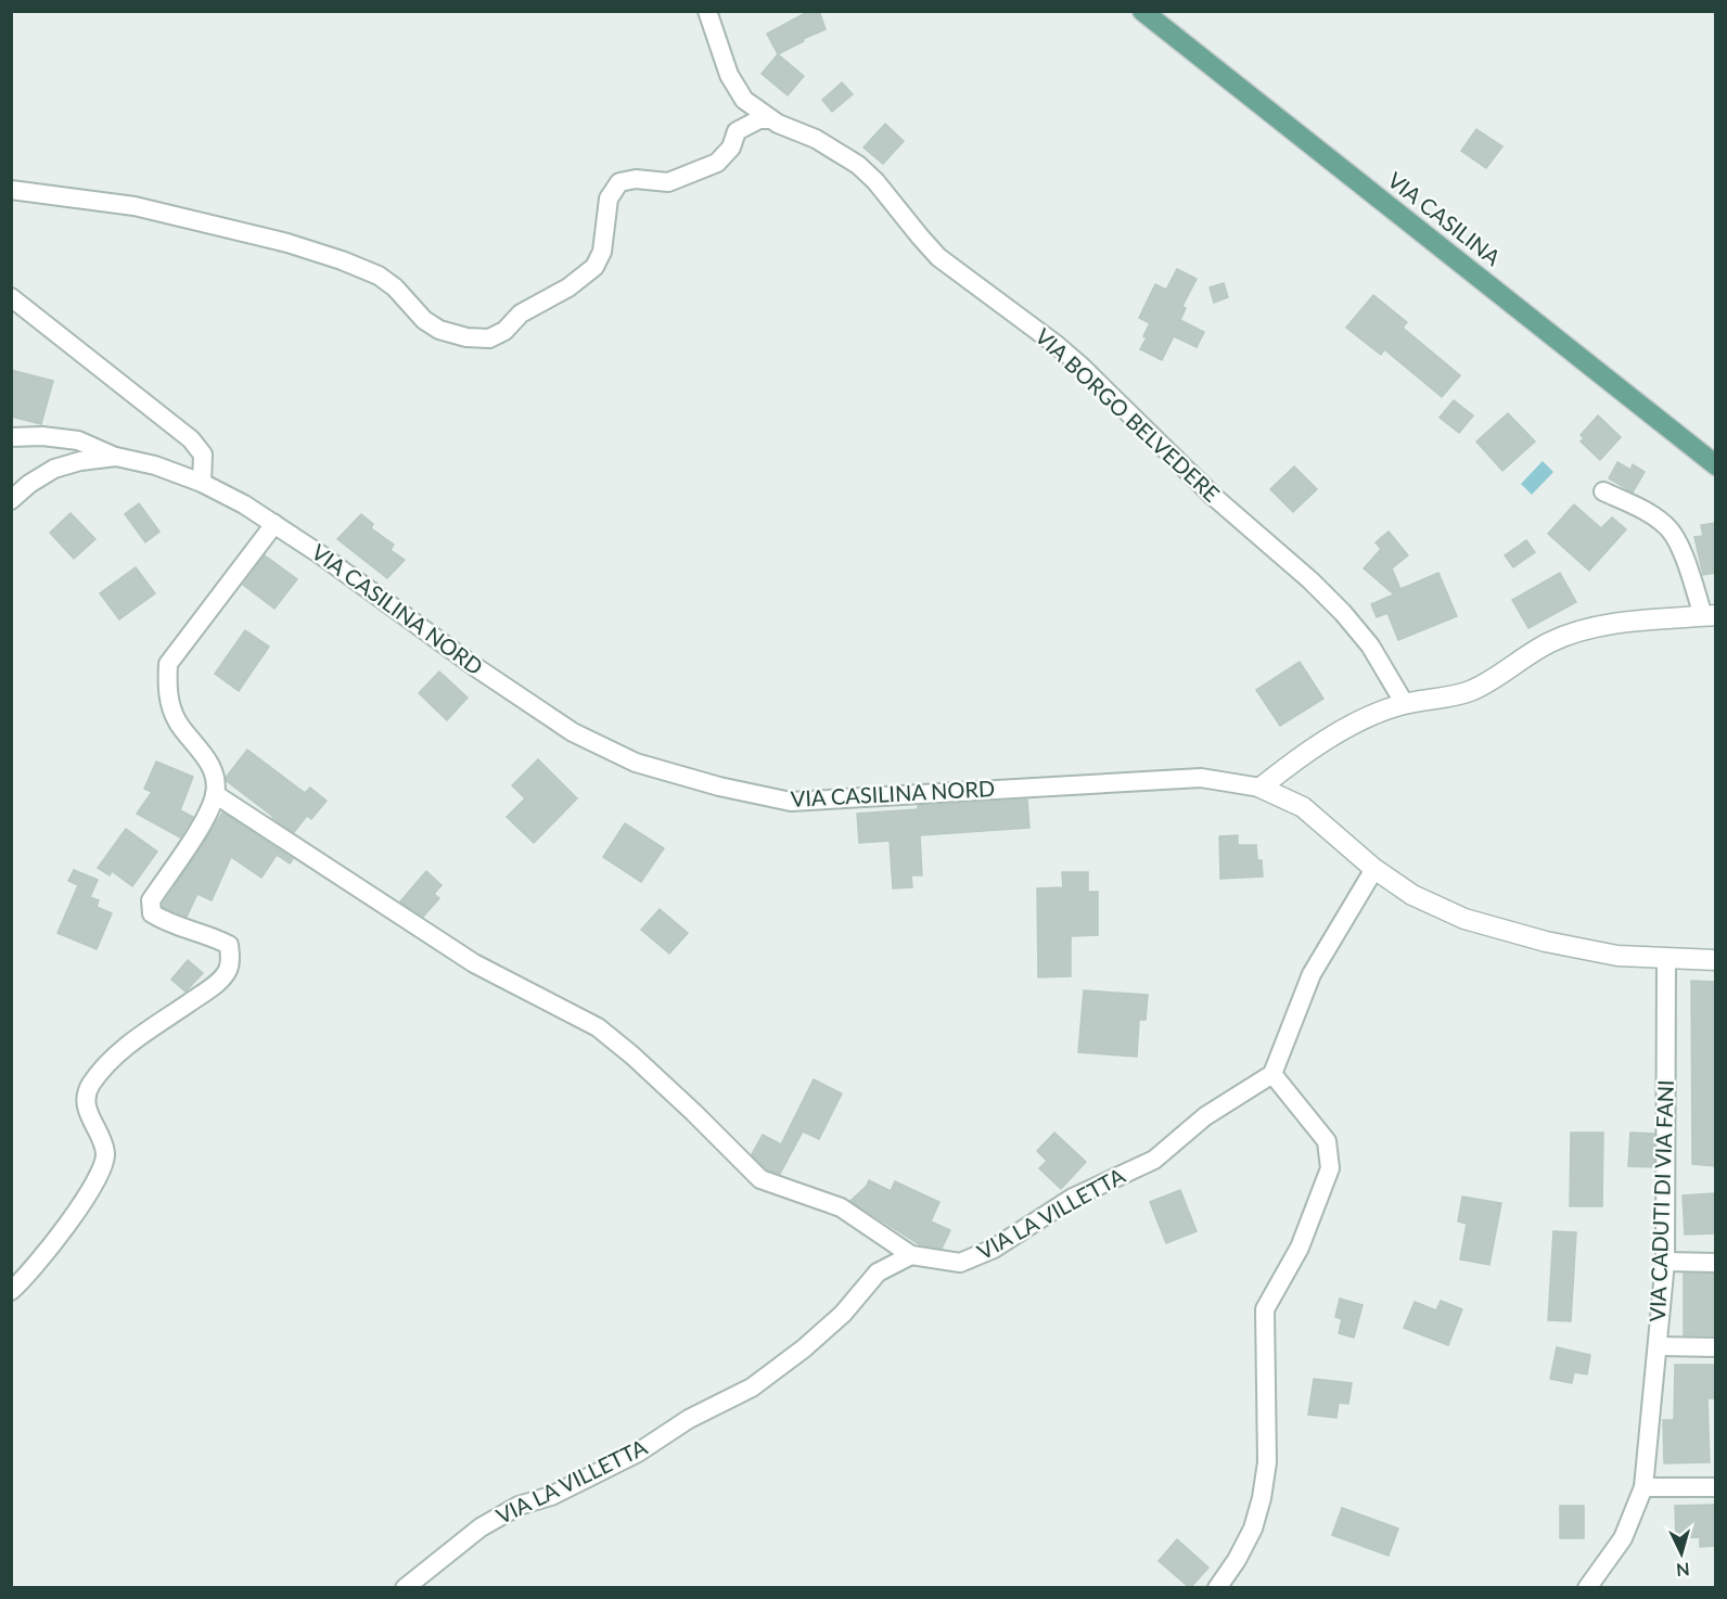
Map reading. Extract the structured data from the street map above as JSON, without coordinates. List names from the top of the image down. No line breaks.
{"streets":{"main road":["VIA CASILINA"],"street":["VIA BORGO BELVEDERE","VIA CASILINA NORD","VIA CADUTI DI VIA FANI","VIA LA VILLETTA"]},"crossings":[["VIA CASILINA NORD","VIA CADUTI DI VIA FANI"]],"north":"bottom"}
